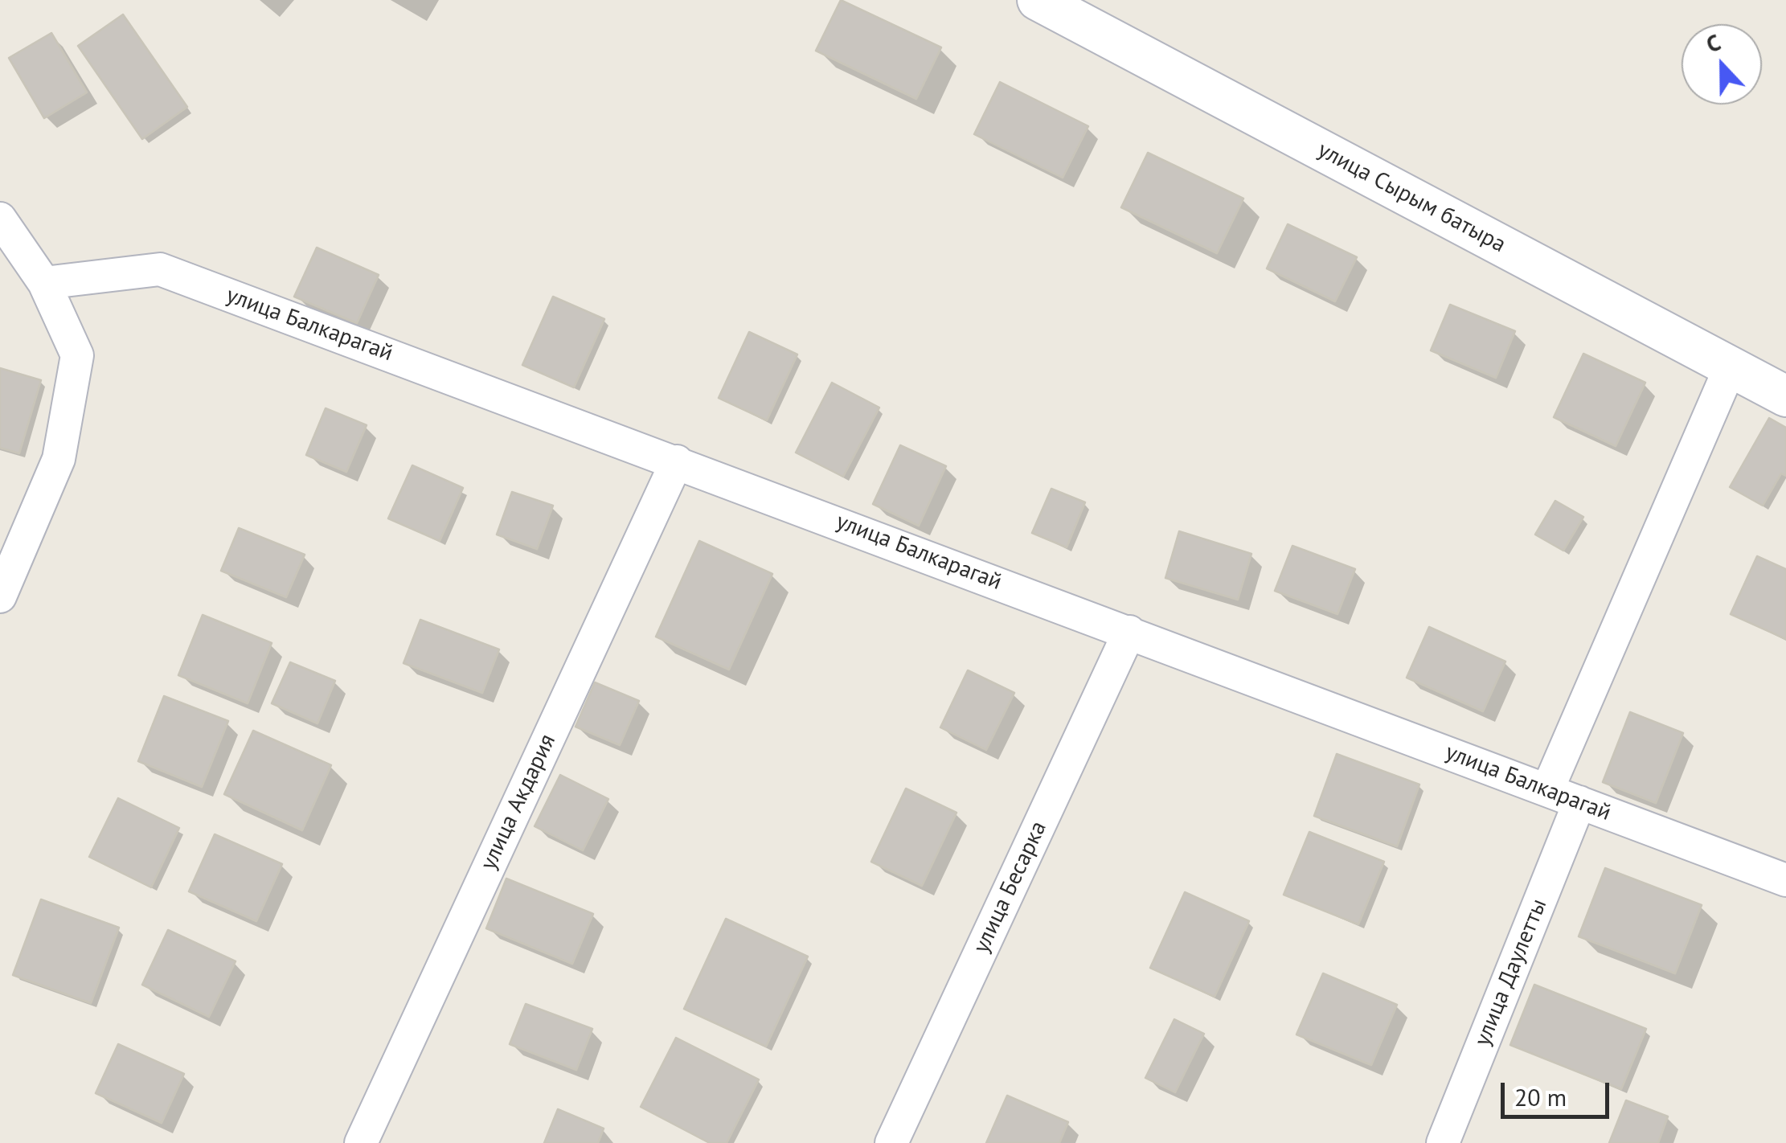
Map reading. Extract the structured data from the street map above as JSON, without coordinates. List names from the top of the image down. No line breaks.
{"streets":{"street":["улица Сырым батыра","улица Балкарагай","улица Акдария","улица Бесарка","улица Даулетты"]},"crossings":[["улица Балкарагай","улица Акдария"],["улица Балкарагай","улица Бесарка"],["улица Балкарагай","улица Даулетты"]],"scale_bar":"20 m","north":"top"}
